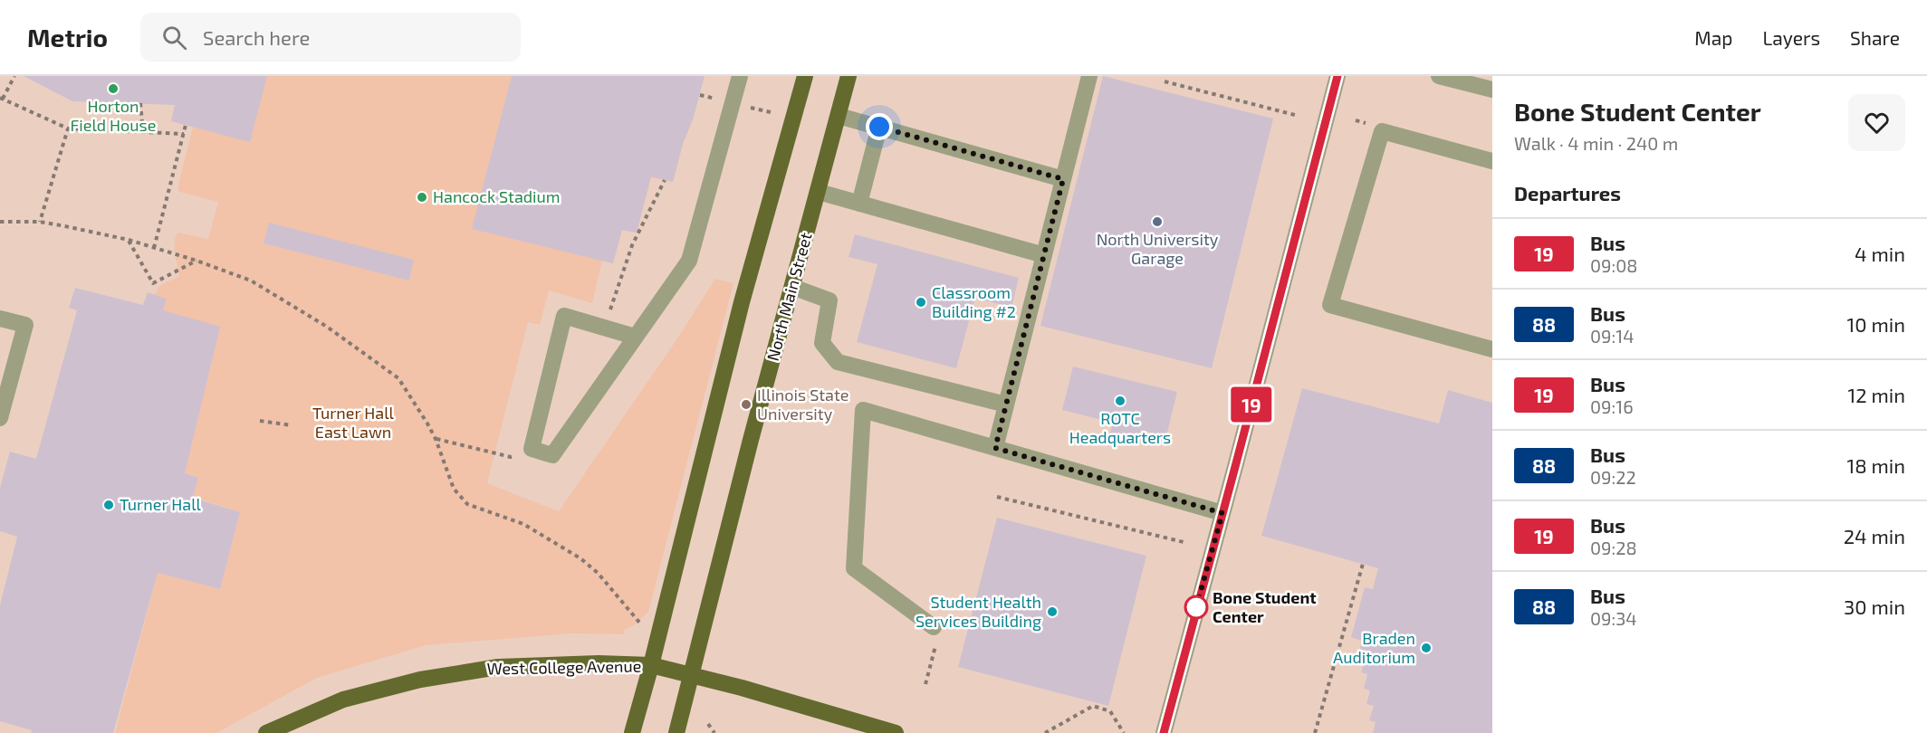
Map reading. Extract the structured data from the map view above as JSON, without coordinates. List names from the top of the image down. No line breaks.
{"streets":{"main road":["North Main Street","West College Avenue"]},"crossings":[["North Main Street","West College Avenue"]],"parks":["Turner Hall East Lawn"],"places":["Horton Field House","Hancock Stadium","North University Garage","Classroom Building #2","ROTC Headquarters","Illinois State University","Turner Hall","Bone Student Center","Student Health Services Building","Braden Auditorium"],"lines":["bus line 19"],"page":{"header":"Metrio","search":"Search here","nav":["Map","Layers","Share"],"on_map":"19","heading":[["Bone Student Center","Walk · 4 min · 240 m"],"Departures"],"list":[{"mark":"19","name":"Bus","note":"09:08","value":"4 min"},{"mark":"88","name":"Bus","note":"09:14","value":"10 min"},{"mark":"19","name":"Bus","note":"09:16","value":"12 min"},{"mark":"88","name":"Bus","note":"09:22","value":"18 min"},{"mark":"19","name":"Bus","note":"09:28","value":"24 min"},{"mark":"88","name":"Bus","note":"09:34","value":"30 min"}]}}
